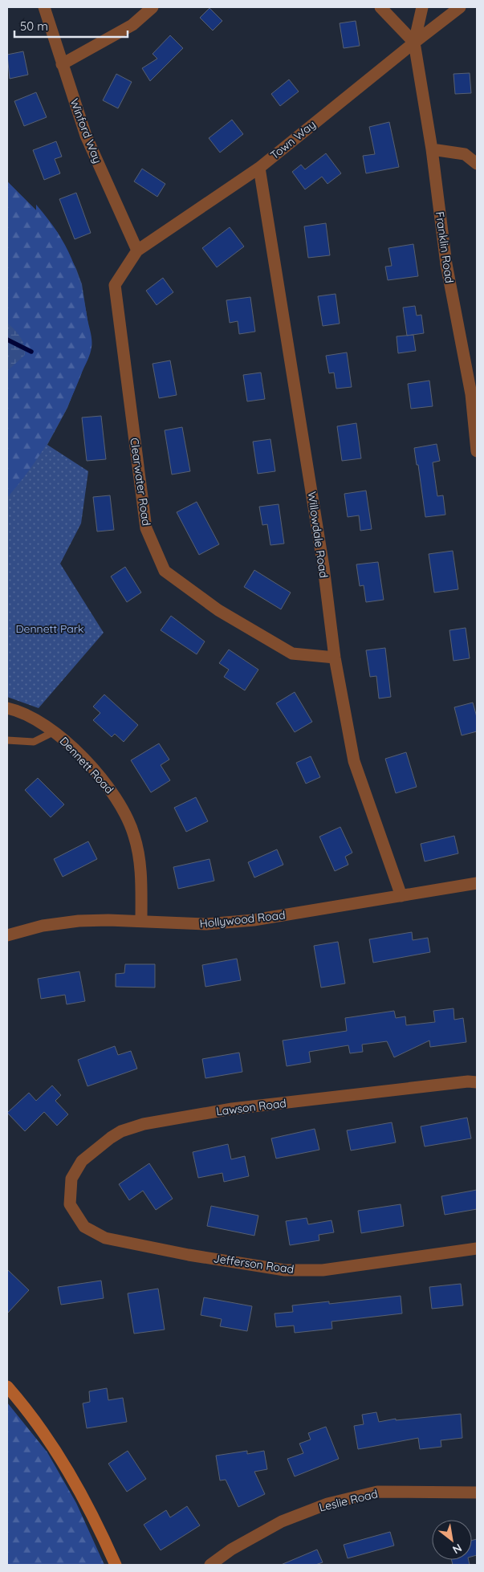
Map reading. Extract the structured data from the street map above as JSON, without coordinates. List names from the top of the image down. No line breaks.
{"streets":{"street":["Winford Way","Town Way","Franklin Road","Clearwater Road","Willowdale Road","Dennett Road","Hollywood Road","Lawson Road","Jefferson Road","Leslie Road"]},"crossings":[["Winford Way","Town Way"],["Winford Way","Clearwater Road"],["Town Way","Franklin Road"],["Town Way","Clearwater Road"],["Town Way","Willowdale Road"],["Clearwater Road","Willowdale Road"],["Willowdale Road","Hollywood Road"],["Dennett Road","Hollywood Road"],["Lawson Road","Jefferson Road"]],"parks":["Dennett Park"],"scale_bar":"50 m","north":"bottom right"}
